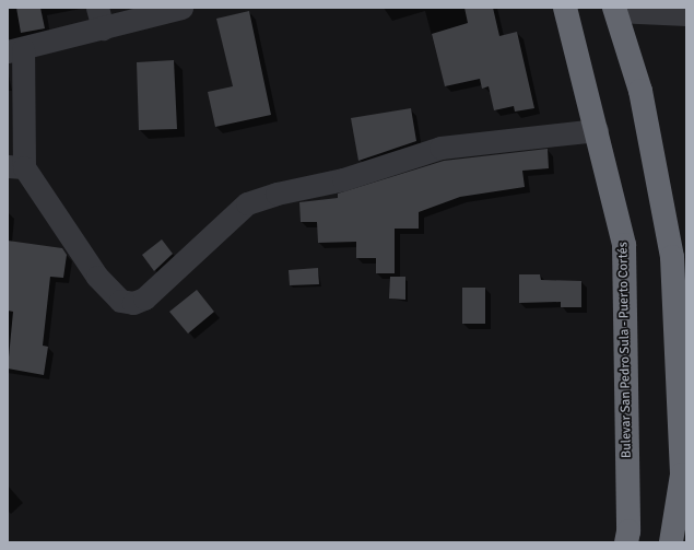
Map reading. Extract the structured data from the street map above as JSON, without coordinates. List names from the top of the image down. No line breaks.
{"streets":{"highway":["Bulevar San Pedro Sula - Puerto Cortés"]}}
